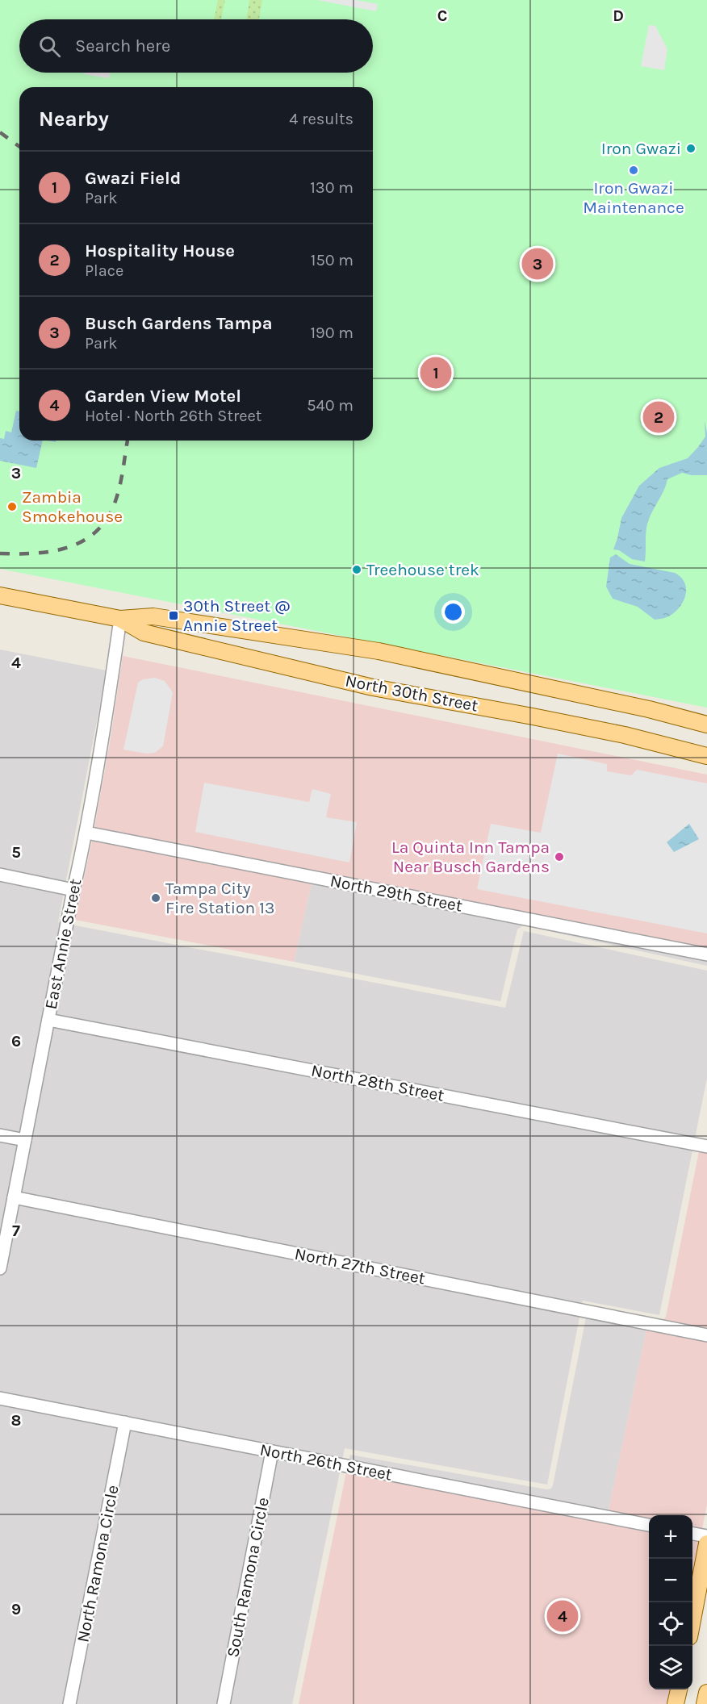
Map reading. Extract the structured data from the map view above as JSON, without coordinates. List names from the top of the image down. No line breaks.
{"streets":{"main road":["North 30th Street"],"street":["North 29th Street","East Annie Street","North 28th Street","North 27th Street","North 26th Street","North Ramona Circle","South Ramona Circle"]},"crossings":[["North 30th Street","East Annie Street"],["North 29th Street","East Annie Street"],["East Annie Street","North 28th Street"],["East Annie Street","North 27th Street"],["North 26th Street","North Ramona Circle"],["North 26th Street","South Ramona Circle"]],"places":{"other":["Iron Gwazi","Iron Gwazi Maintenance","Zambia Smokehouse","Treehouse trek","La Quinta Inn Tampa Near Busch Gardens","Tampa City Fire Station 13"],"transit":["30th Street @ Annie Street"]},"page":{"search":"Search here","heading":["Nearby","4 results"],"list":[{"mark":"1","name":"Gwazi Field","note":"Park","value":"130 m"},{"mark":"2","name":"Hospitality House","note":"Place","value":"150 m"},{"mark":"3","name":"Busch Gardens Tampa","note":"Park","value":"190 m"},{"mark":"4","name":"Garden View Motel","note":"Hotel · North 26th Street","value":"540 m"}],"pins":["3","1","2","4"],"map_buttons":["+","−"]},"grid":{"columns":["C","D"],"rows":["3","4","5","6","7","8","9"]}}
